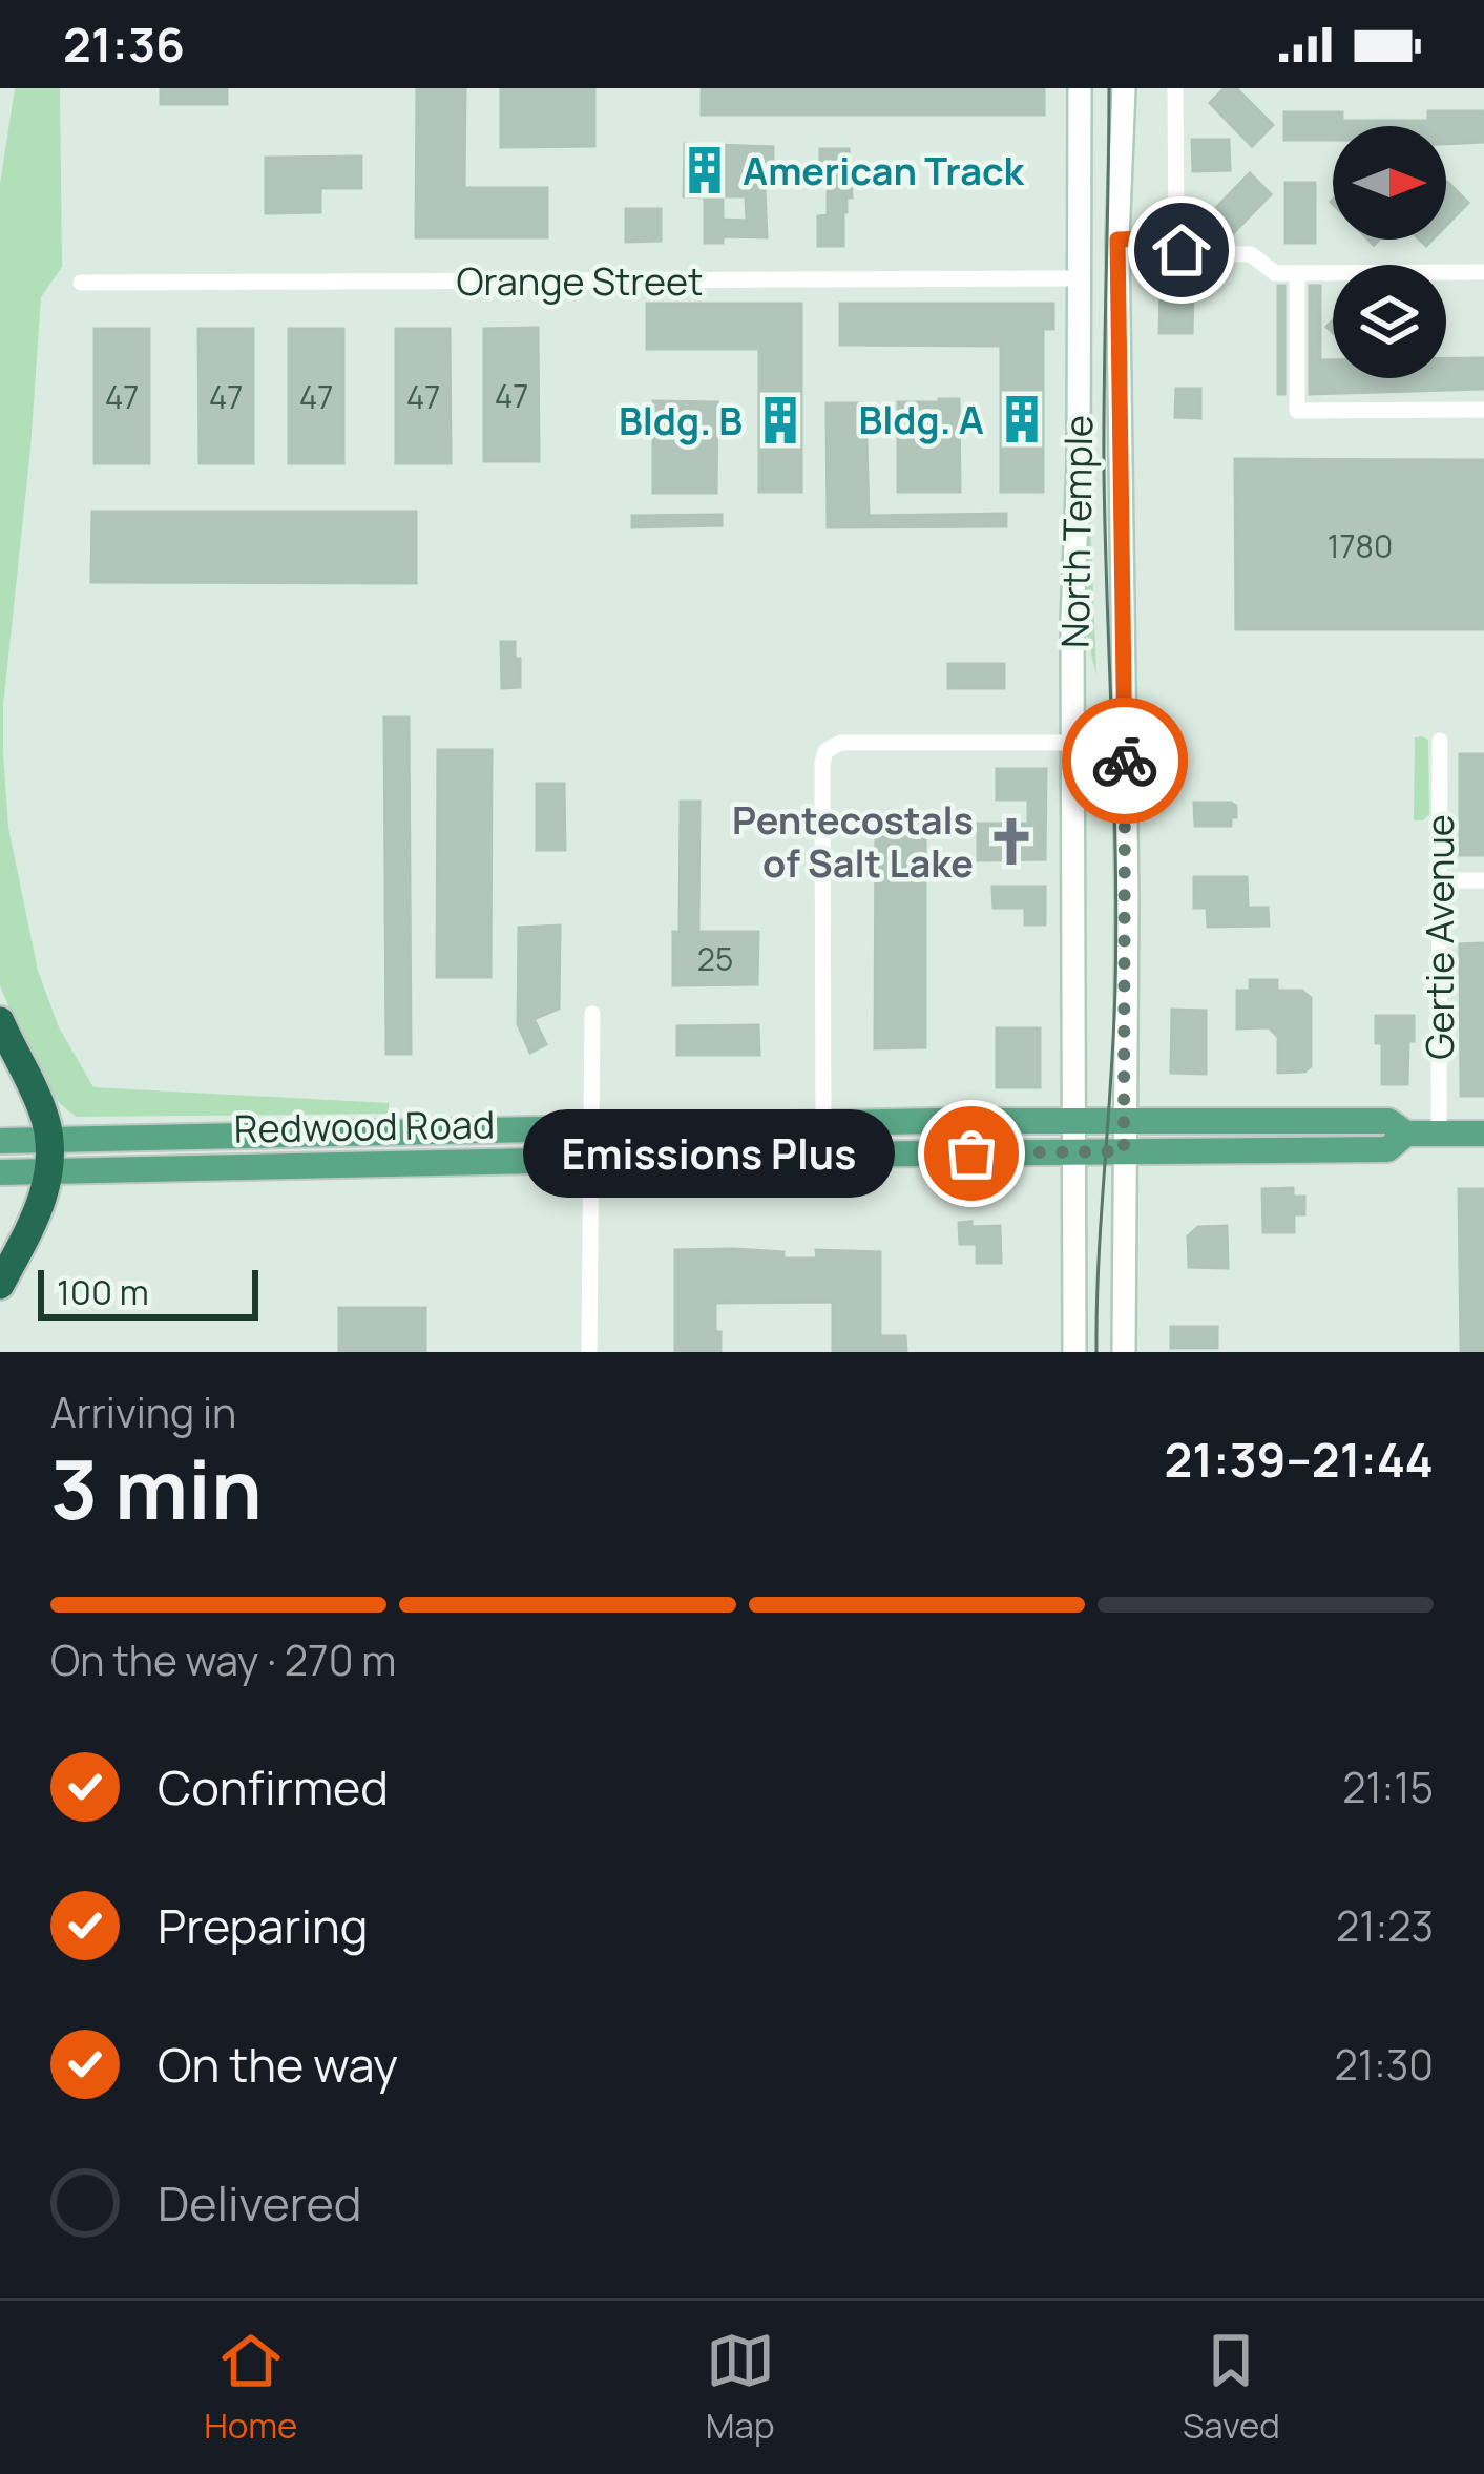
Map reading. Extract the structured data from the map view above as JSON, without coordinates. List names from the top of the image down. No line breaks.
{"streets":{"main road":["North Temple","Redwood Road"],"street":["Orange Street","Gertie Avenue"]},"crossings":[["Orange Street","North Temple"],["North Temple","Redwood Road"],["Gertie Avenue","Redwood Road"]],"places":{"building":["American Track","Bldg. A","Bldg. B"],"church":["Pentecostals of Salt Lake"],"other":["Emissions Plus"]},"house_numbers":["47","47","47","47","47","1780","25"],"scale_bar":"100 m","north":"right","page":{"status":"21:36","bubble":"Emissions Plus","scale":"100 m","heading":["3 min","Arriving in","21:39–21:44"],"bar":"On the way · 270 m","list":[["Confirmed","21:15"],["Preparing","21:23"],["On the way","21:30"],"Delivered"],"tabs":["Home","Map","Saved"]}}
